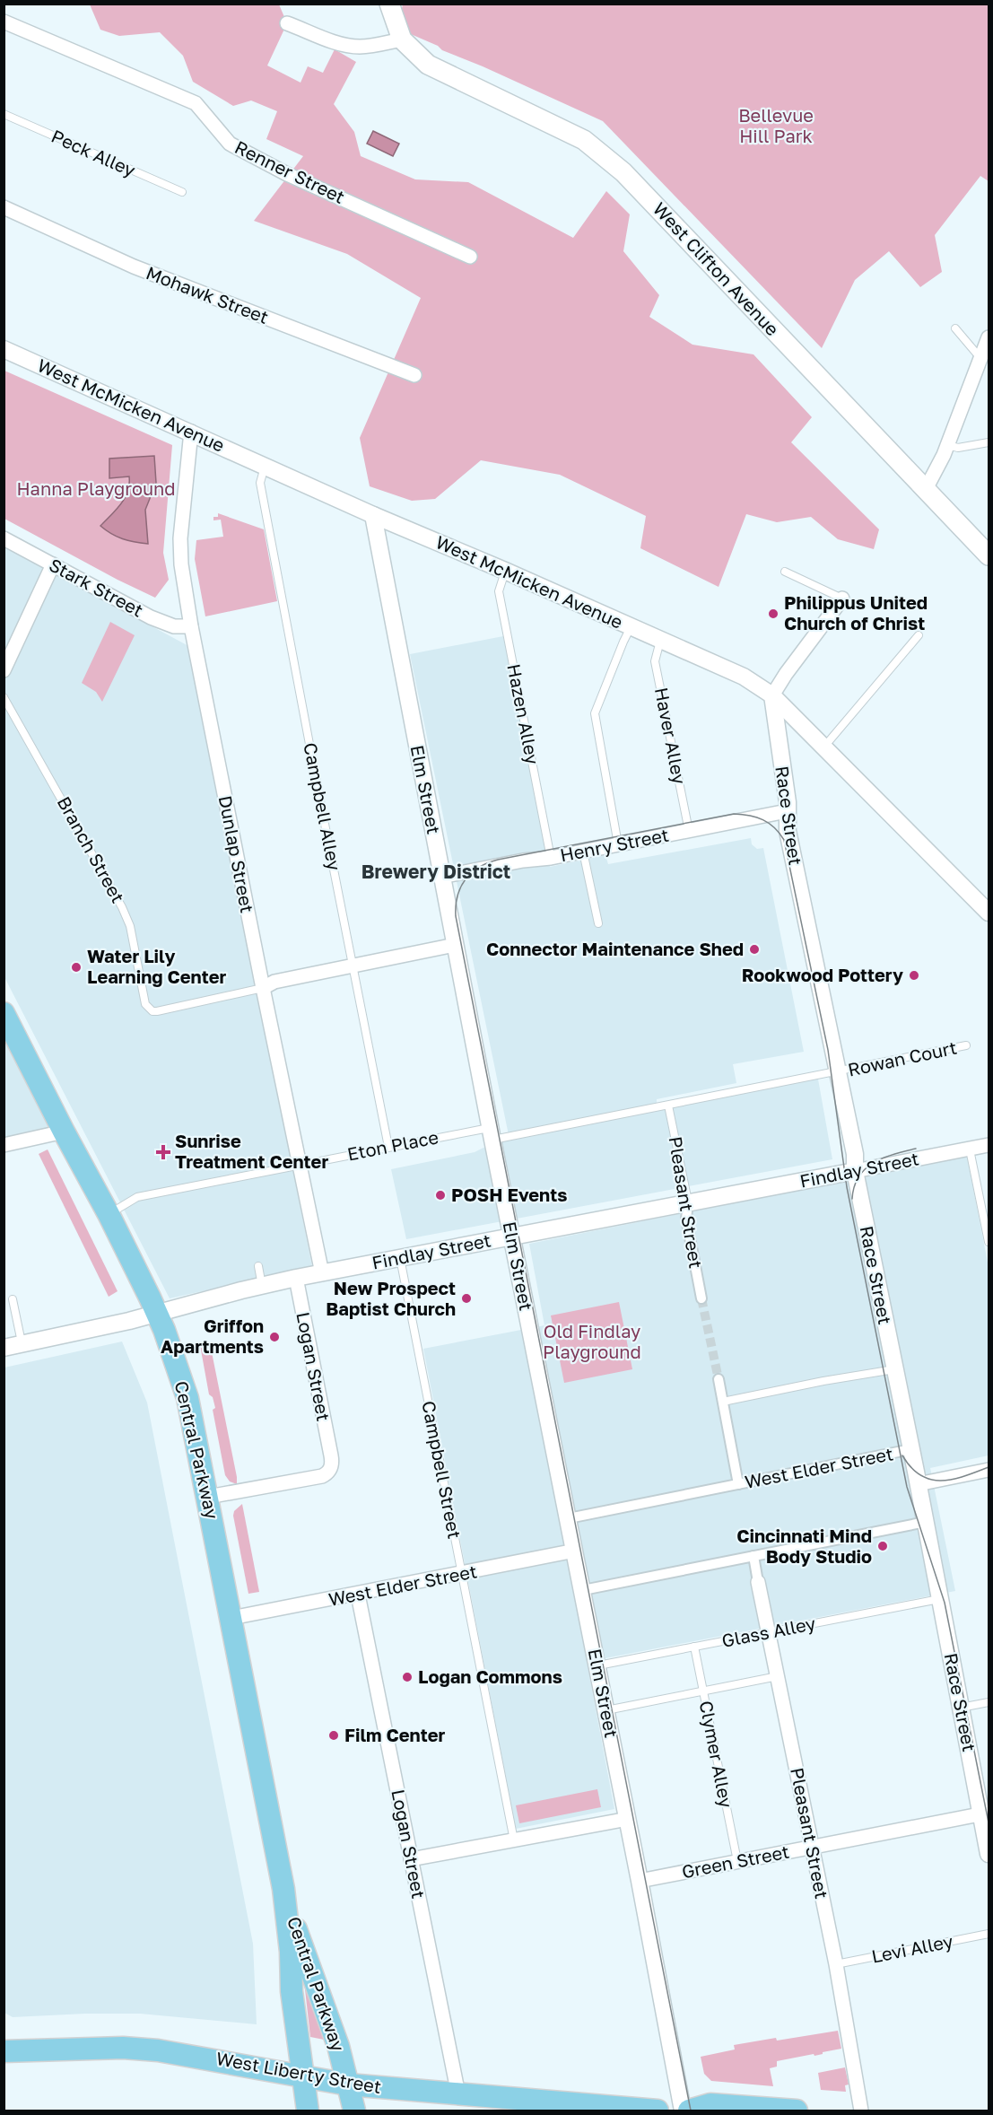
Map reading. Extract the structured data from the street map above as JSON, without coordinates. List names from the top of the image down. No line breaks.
{"streets":{"main road":["West Clifton Avenue","Central Parkway","West Liberty Street"],"street":["Renner Street","Mohawk Street","West McMicken Avenue","Stark Street","Elm Street","Race Street","Henry Street","Dunlap Street","Findlay Street","Pleasant Street","Logan Street","West Elder Street","Green Street"],"lane":["Peck Alley","Hazen Alley","Haver Alley","Campbell Alley","Branch Street","Rowan Court","Eton Place","Campbell Street","Glass Alley","Clymer Alley","Levi Alley"]},"crossings":[["West McMicken Avenue","Hazen Alley"],["West McMicken Avenue","Haver Alley"],["West McMicken Avenue","Elm Street"],["West McMicken Avenue","Campbell Alley"],["West McMicken Avenue","Race Street"],["West McMicken Avenue","Dunlap Street"],["Stark Street","Dunlap Street"],["Hazen Alley","Henry Street"],["Haver Alley","Henry Street"],["Elm Street","Henry Street"],["Elm Street","Eton Place"],["Elm Street","Findlay Street"],["Elm Street","West Elder Street"],["Elm Street","Glass Alley"],["Elm Street","Green Street"],["Campbell Alley","Eton Place"],["Race Street","Henry Street"],["Race Street","Rowan Court"],["Race Street","Eton Place"],["Race Street","Findlay Street"],["Race Street","West Elder Street"],["Race Street","Glass Alley"],["Race Street","Green Street"],["Branch Street","Dunlap Street"],["Dunlap Street","Eton Place"],["Dunlap Street","Findlay Street"],["Rowan Court","Eton Place"],["Eton Place","Pleasant Street"],["Eton Place","Central Parkway"],["Findlay Street","Pleasant Street"],["Findlay Street","Logan Street"],["Findlay Street","Central Parkway"],["Findlay Street","Campbell Street"],["Pleasant Street","Glass Alley"],["Pleasant Street","Green Street"],["Pleasant Street","Levi Alley"],["Logan Street","Central Parkway"],["Logan Street","West Elder Street"],["Logan Street","West Liberty Street"],["Central Parkway","West Elder Street"],["Central Parkway","West Liberty Street"],["West Elder Street","Campbell Street"],["Glass Alley","Clymer Alley"],["Clymer Alley","Green Street"]],"districts":["Brewery District"],"parks":["Bellevue Hill Park","Hanna Playground","Old Findlay Playground"],"places":{"other":["Philippus United Church of Christ","Connector Maintenance Shed","Water Lily Learning Center","Rookwood Pottery","POSH Events","New Prospect Baptist Church","Griffon Apartments","Cincinnati Mind Body Studio","Logan Commons","Film Center"],"health":["Sunrise Treatment Center"]}}
